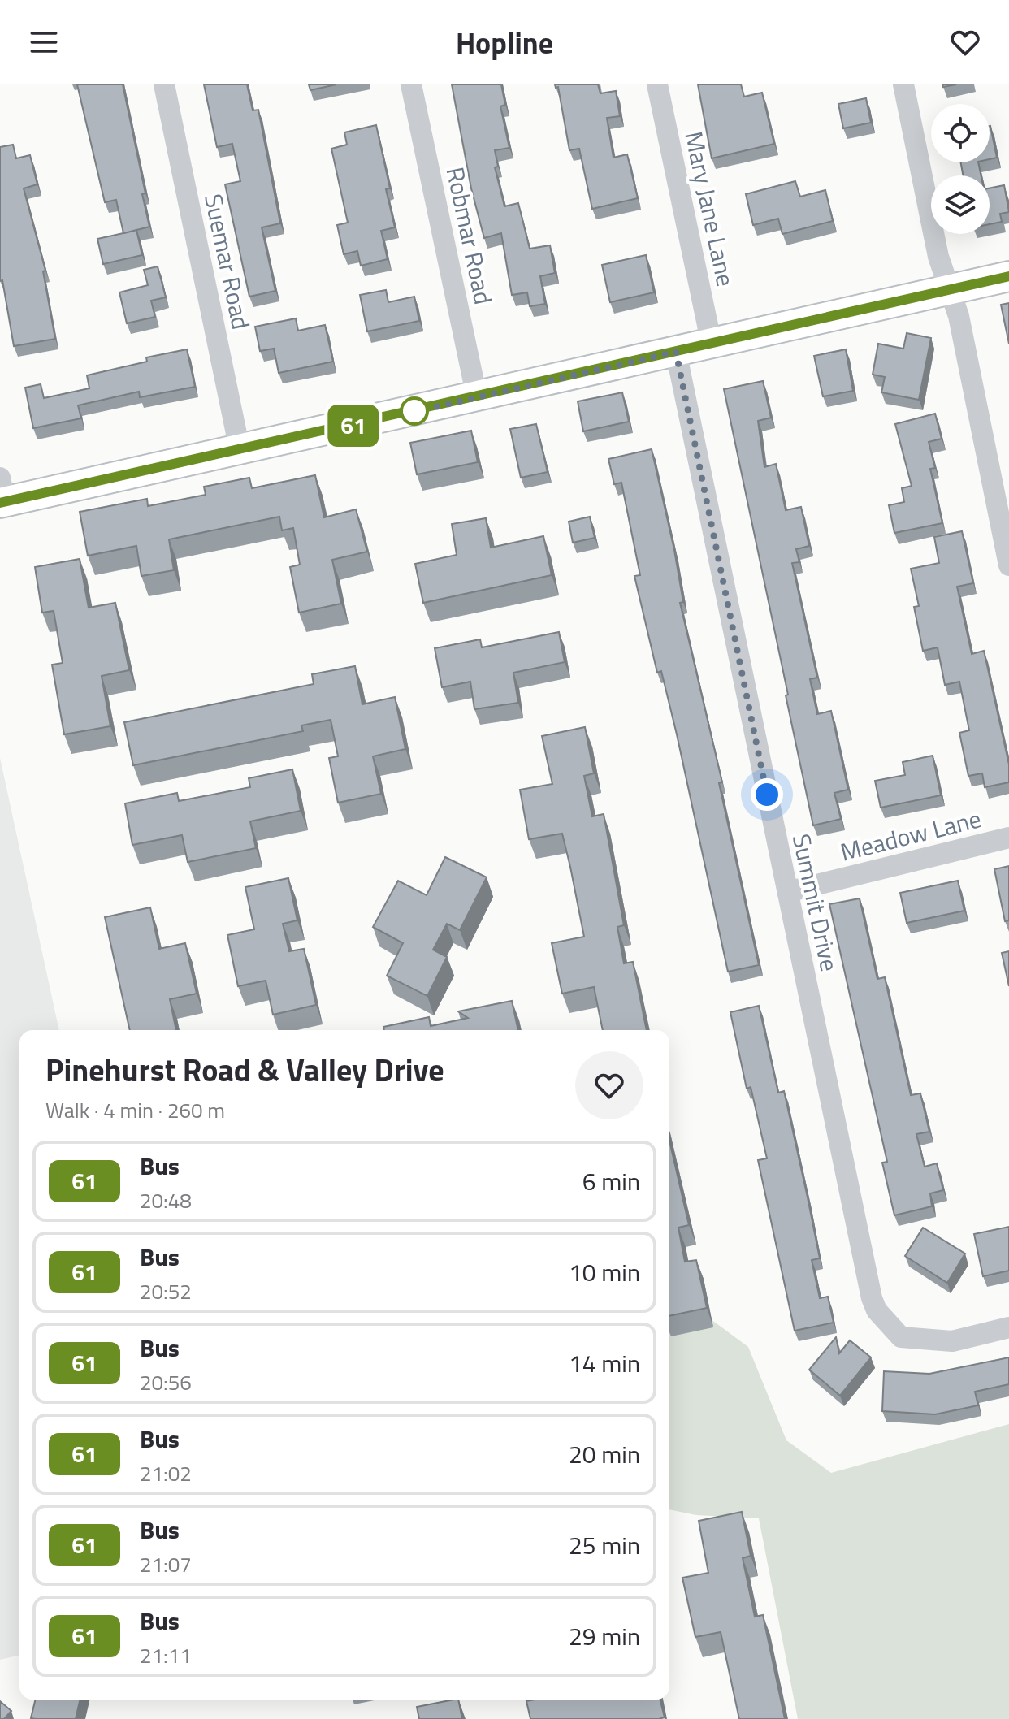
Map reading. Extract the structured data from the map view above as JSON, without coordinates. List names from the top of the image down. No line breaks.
{"streets":{"street":["Mary Jane Lane","Robmar Road","Suemar Road","Meadow Lane","Summit Drive"]},"crossings":[["Meadow Lane","Summit Drive"]],"lines":["bus line 61"],"page":{"header":"Hopline","on_map":"61","heading":["Pinehurst Road & Valley Drive","Walk · 4 min · 260 m"],"list":[{"mark":"61","name":"Bus","note":"20:48","value":"6 min"},{"mark":"61","name":"Bus","note":"20:52","value":"10 min"},{"mark":"61","name":"Bus","note":"20:56","value":"14 min"},{"mark":"61","name":"Bus","note":"21:02","value":"20 min"},{"mark":"61","name":"Bus","note":"21:07","value":"25 min"},{"mark":"61","name":"Bus","note":"21:11","value":"29 min"}]}}
